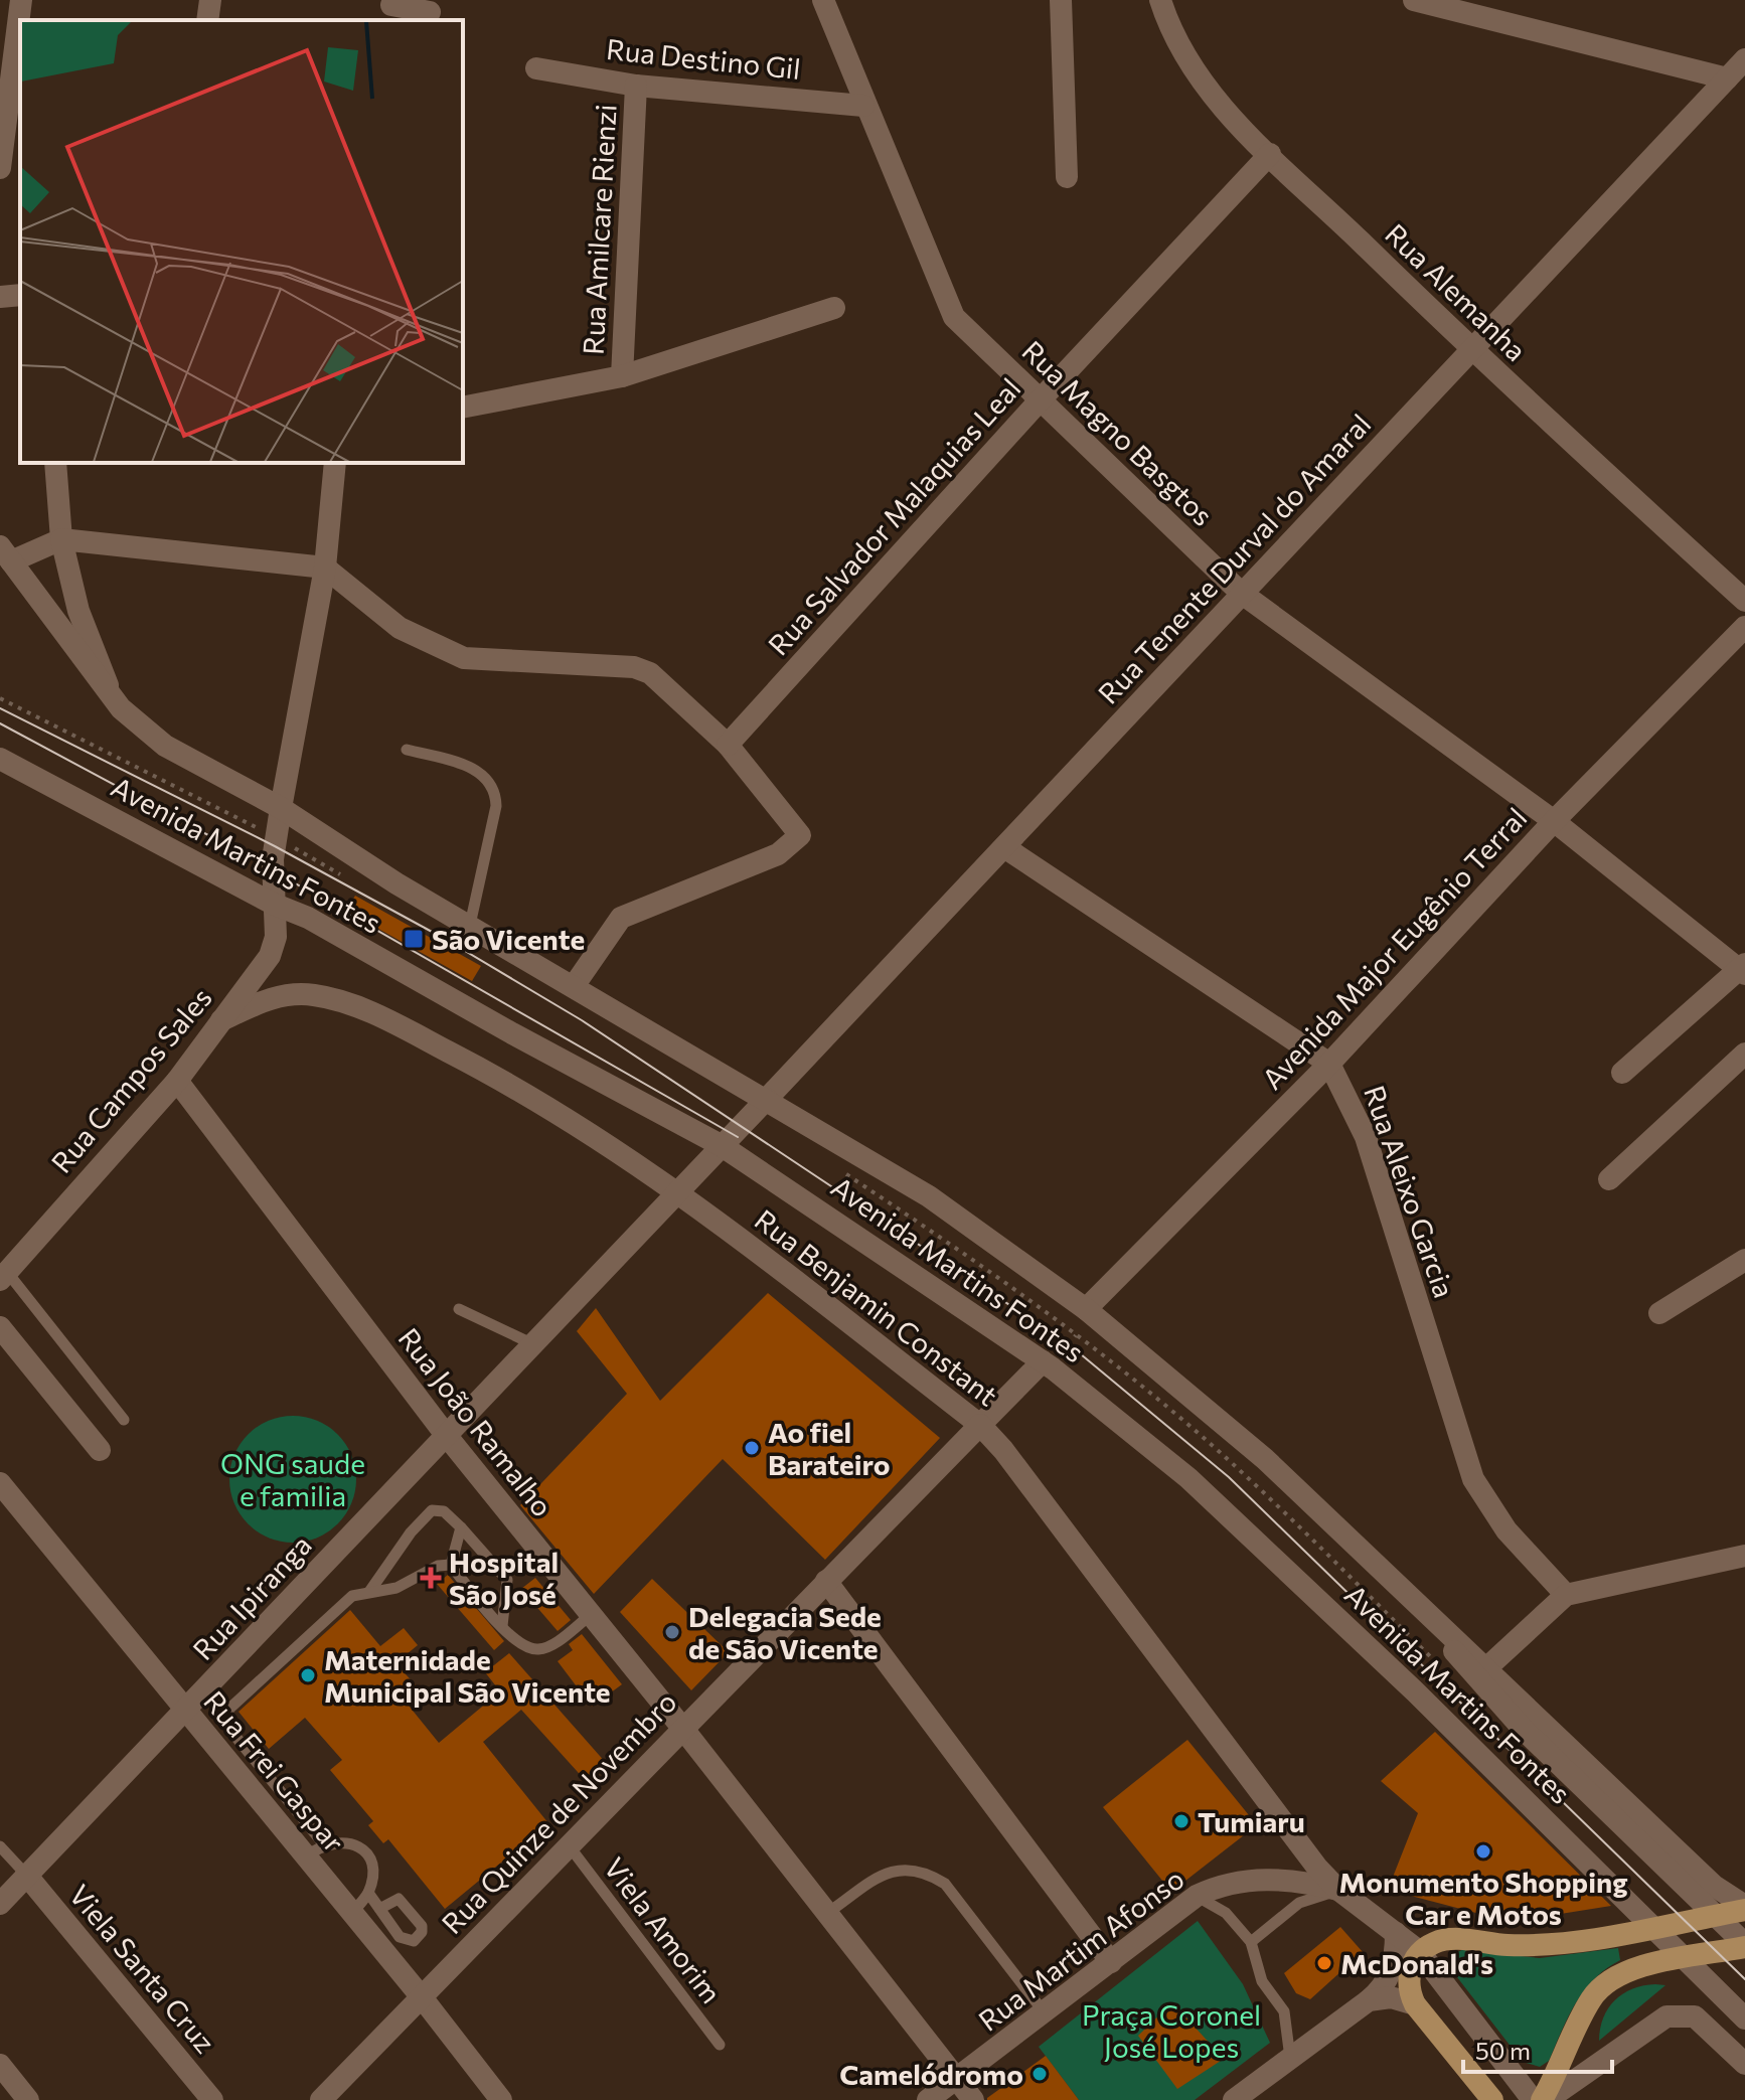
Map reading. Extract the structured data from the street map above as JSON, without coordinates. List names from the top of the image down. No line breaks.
{"streets":{"street":["Rua Destino Gil","Rua Amilcare Rienzi","Rua Alemanha","Rua Magno Basgtos","Rua Salvador Malaquias Leal","Rua Tenente Durval do Amaral","Avenida Martins Fontes","Avenida Major Eugênio Terral","Rua Campos Sales","Rua Aleixo Garcia","Rua Benjamin Constant","Rua João Ramalho","Rua Ipiranga","Rua Frei Gaspar","Rua Quinze de Novembro","Rua Martim Afonso","Viela Santa Cruz"],"lane":["Viela Amorim"]},"crossings":[["Rua Destino Gil","Rua Amilcare Rienzi"],["Rua Destino Gil","Rua Magno Basgtos"],["Rua Alemanha","Rua Salvador Malaquias Leal"],["Rua Alemanha","Rua Tenente Durval do Amaral"],["Rua Magno Basgtos","Rua Salvador Malaquias Leal"],["Rua Magno Basgtos","Rua Tenente Durval do Amaral"],["Rua Magno Basgtos","Avenida Major Eugênio Terral"],["Rua Tenente Durval do Amaral","Avenida Martins Fontes"],["Rua Tenente Durval do Amaral","Rua Aleixo Garcia"],["Avenida Martins Fontes","Avenida Major Eugênio Terral"],["Avenida Martins Fontes","Rua Campos Sales"],["Avenida Martins Fontes","Rua Quinze de Novembro"],["Avenida Major Eugênio Terral","Rua Aleixo Garcia"],["Rua Campos Sales","Rua Benjamin Constant"],["Rua Campos Sales","Rua João Ramalho"],["Rua Benjamin Constant","Rua Ipiranga"],["Rua Benjamin Constant","Rua Quinze de Novembro"],["Rua Benjamin Constant","Rua Martim Afonso"],["Rua João Ramalho","Rua Ipiranga"],["Rua João Ramalho","Rua Quinze de Novembro"],["Rua João Ramalho","Rua Martim Afonso"],["Rua Ipiranga","Rua Frei Gaspar"],["Rua Ipiranga","Viela Santa Cruz"],["Rua Frei Gaspar","Rua Quinze de Novembro"],["Rua Quinze de Novembro","Viela Amorim"]],"parks":["ONG saude e familia","Praça Coronel José Lopes"],"places":{"transit":["São Vicente"],"other":["Ao fiel Barateiro","Delegacia Sede de São Vicente","Maternidade Municipal São Vicente","Tumiaru","Monumento Shopping Car e Motos","McDonald's","Camelódromo"],"health":["Hospital São José"]},"scale_bar":"50 m"}
